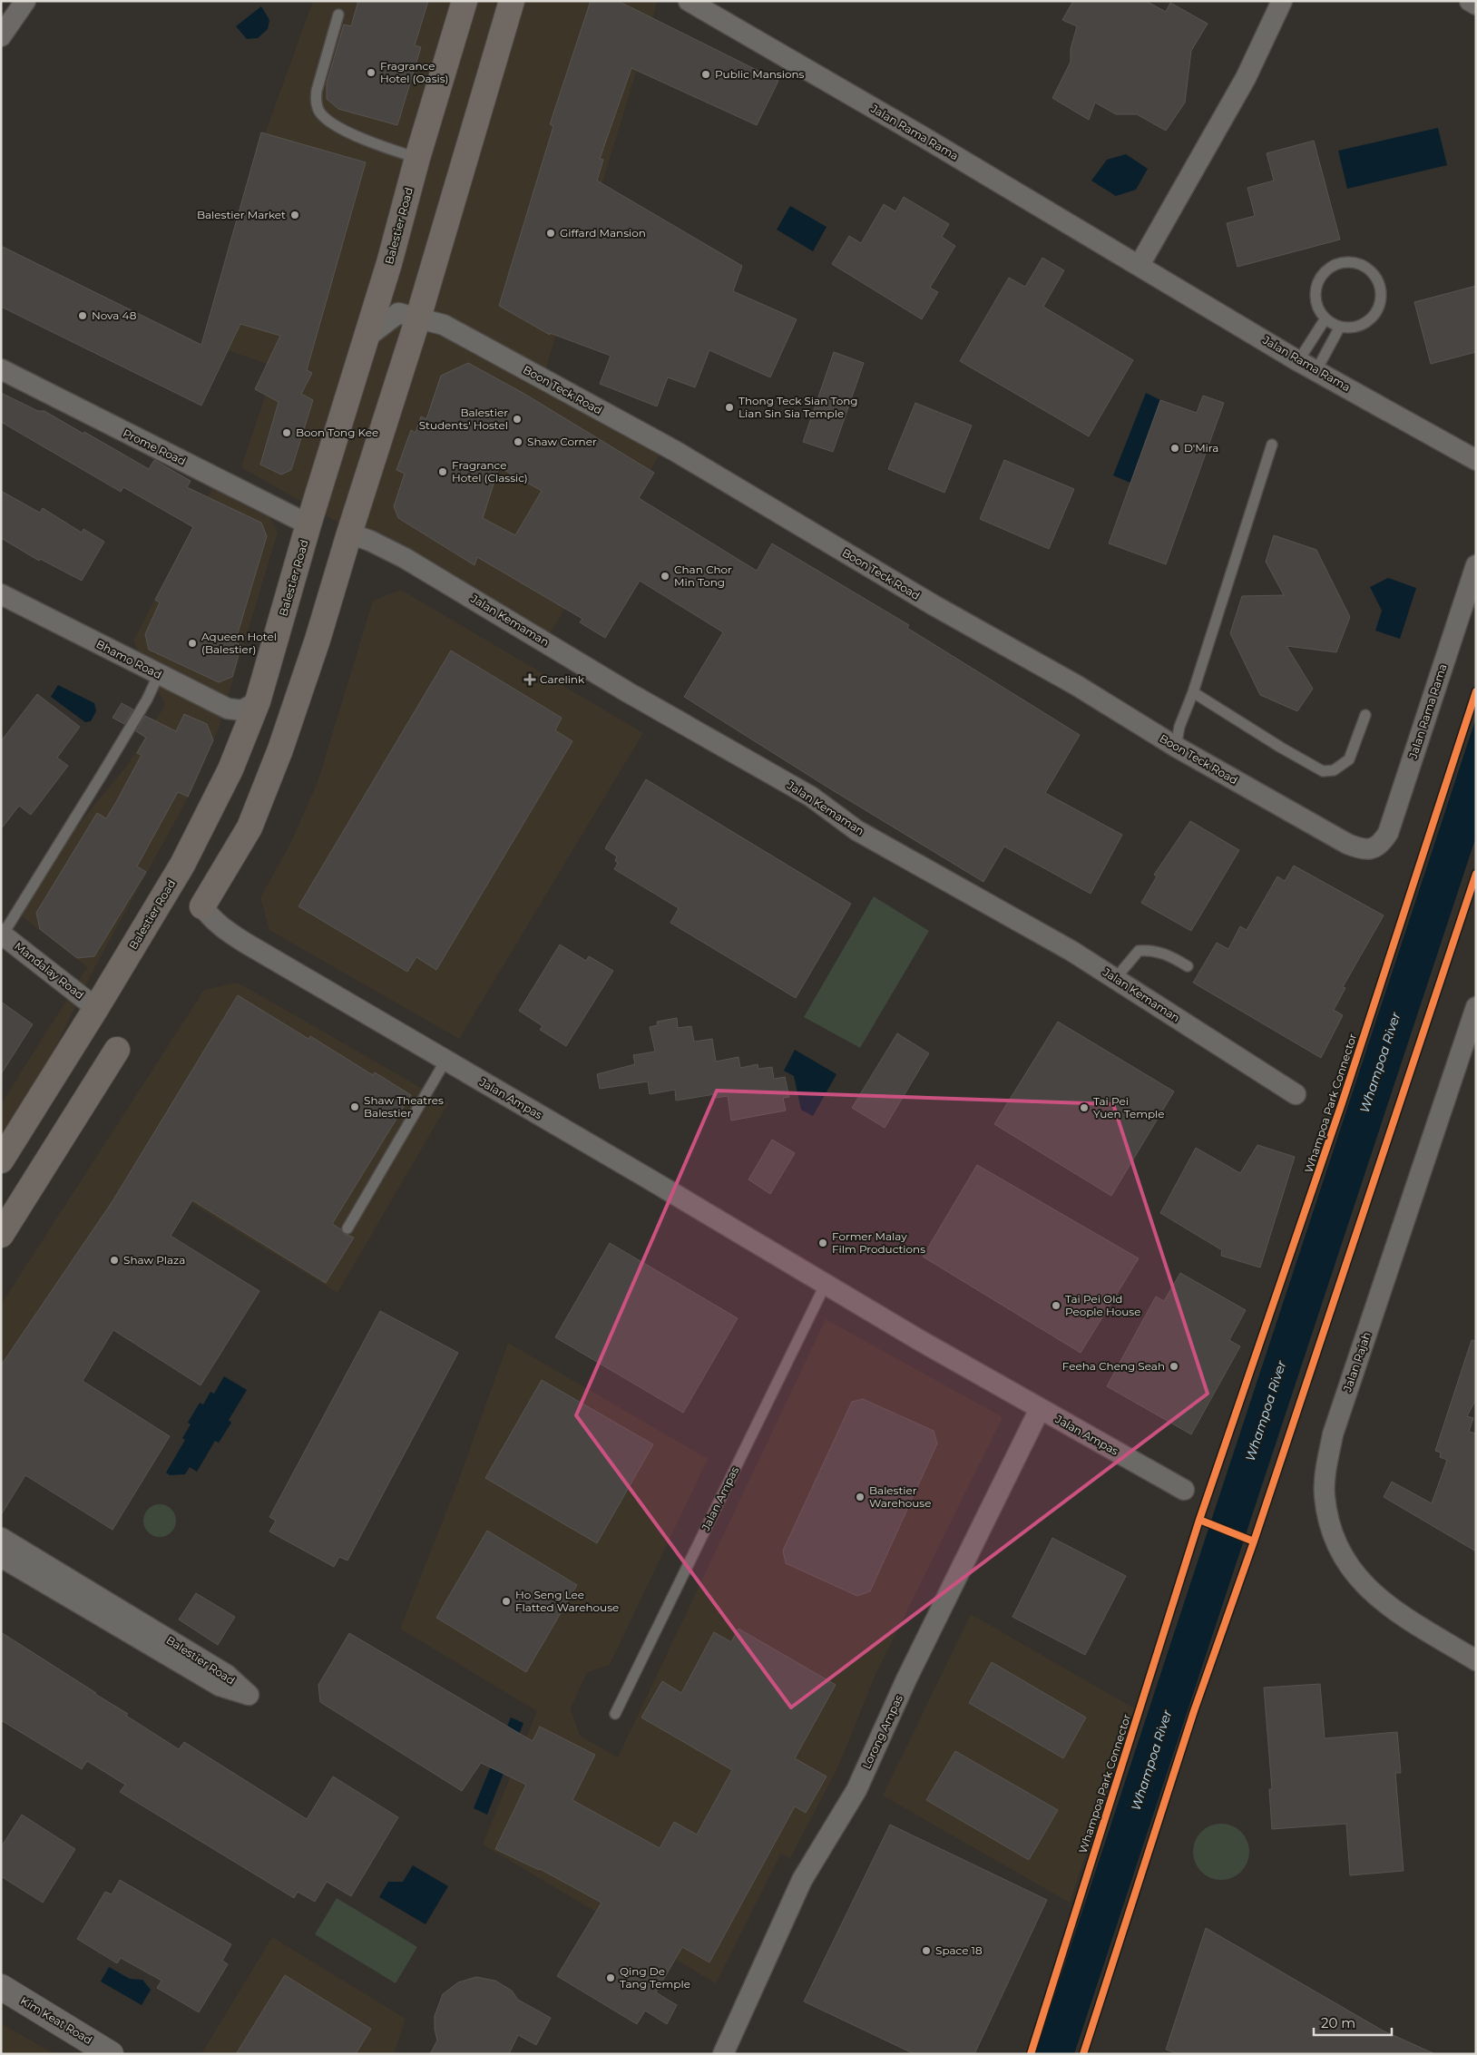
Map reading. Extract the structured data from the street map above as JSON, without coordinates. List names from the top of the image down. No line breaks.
{"streets":{"main road":["Balestier Road"],"street":["Jalan Rama Rama","Boon Teck Road","Prome Road","Jalan Kemaman","Bhamo Road","Mandalay Road","Jalan Ampas","Jalan Rajah","Lorong Ampas","Kim Keat Road"],"cycle path":["Whampoa Park Connector"]},"crossings":[["Jalan Rama Rama","Boon Teck Road"],["Balestier Road","Boon Teck Road"],["Balestier Road","Prome Road"],["Balestier Road","Bhamo Road"],["Balestier Road","Mandalay Road"],["Jalan Ampas","Lorong Ampas"]],"water":["Whampoa River"],"places":{"other":["Fragrance Hotel (Oasis)","Public Mansions","Balestier Market","Giffard Mansion","Nova 48","Thong Teck Sian Tong Lian Sin Sia Temple","Balestier Students' Hostel","Boon Tong Kee","Shaw Corner","D'Mira","Fragrance Hotel (Classic)","Chan Chor Min Tong","Aqueen Hotel (Balestier)","Shaw Theatres Balestier","Tai Pei Yuen Temple","Former Malay Film Productions","Shaw Plaza","Tai Pei Old People House","Feeha Cheng Seah","Balestier Warehouse","Ho Seng Lee Flatted Warehouse","Space 18","Qing De Tang Temple"],"health":["Carelink"]},"scale_bar":"20 m"}
